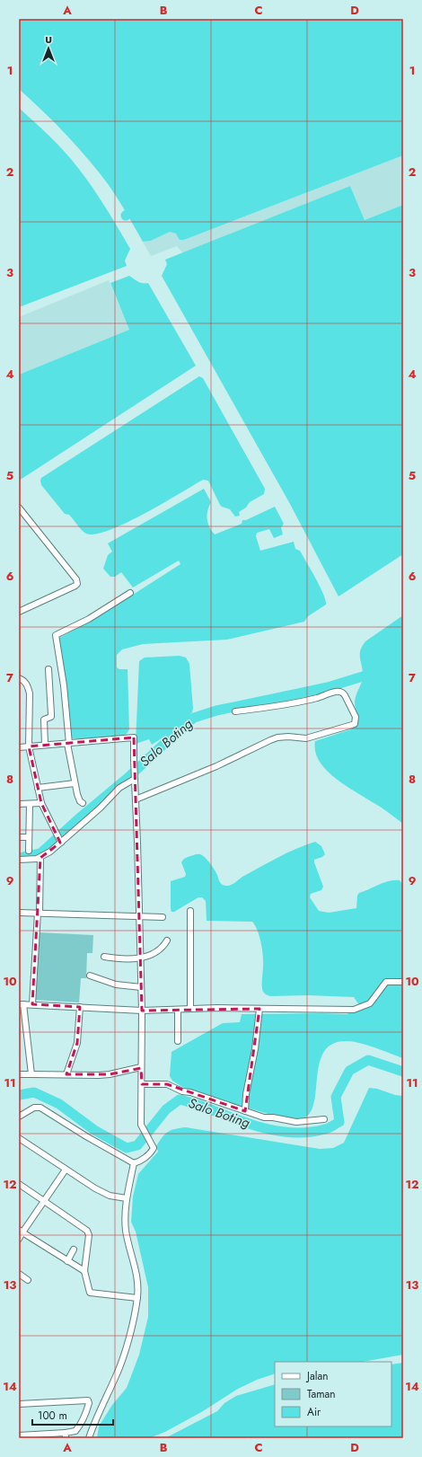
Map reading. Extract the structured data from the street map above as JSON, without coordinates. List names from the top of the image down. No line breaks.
{"water":["Salo Boting"],"legend":["Jalan","Taman","Air"],"scale_bar":"100 m","north":"top","grid":{"columns":["A","B","C","D"],"rows":["1","2","3","4","5","6","7","8","9","10","11","12","13","14"]}}
